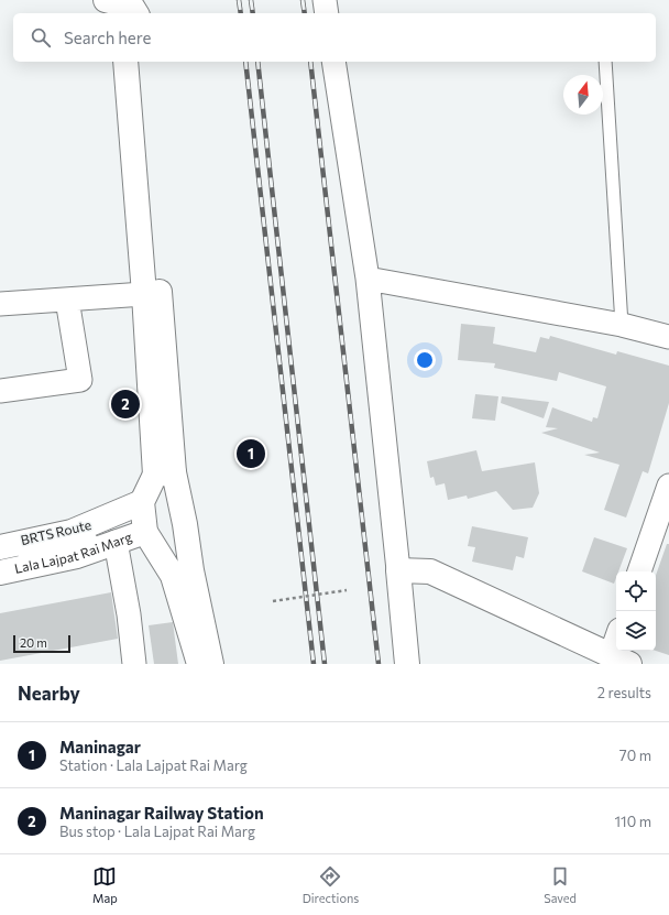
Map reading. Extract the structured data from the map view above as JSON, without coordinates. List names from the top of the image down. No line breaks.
{"streets":{"street":["Lala Lajpat Rai Marg"],"lane":["BRTS Route"]},"crossings":[["BRTS Route","Lala Lajpat Rai Marg"]],"scale_bar":"20 m","north":"top","page":{"search":"Search here","pins":["2","1"],"scale":"20 m","heading":["Nearby","2 results"],"list":[{"mark":"1","name":"Maninagar","note":"Station · Lala Lajpat Rai Marg","value":"70 m"},{"mark":"2","name":"Maninagar Railway Station","note":"Bus stop · Lala Lajpat Rai Marg","value":"110 m"}],"nav":["Map","Directions","Saved"]}}
